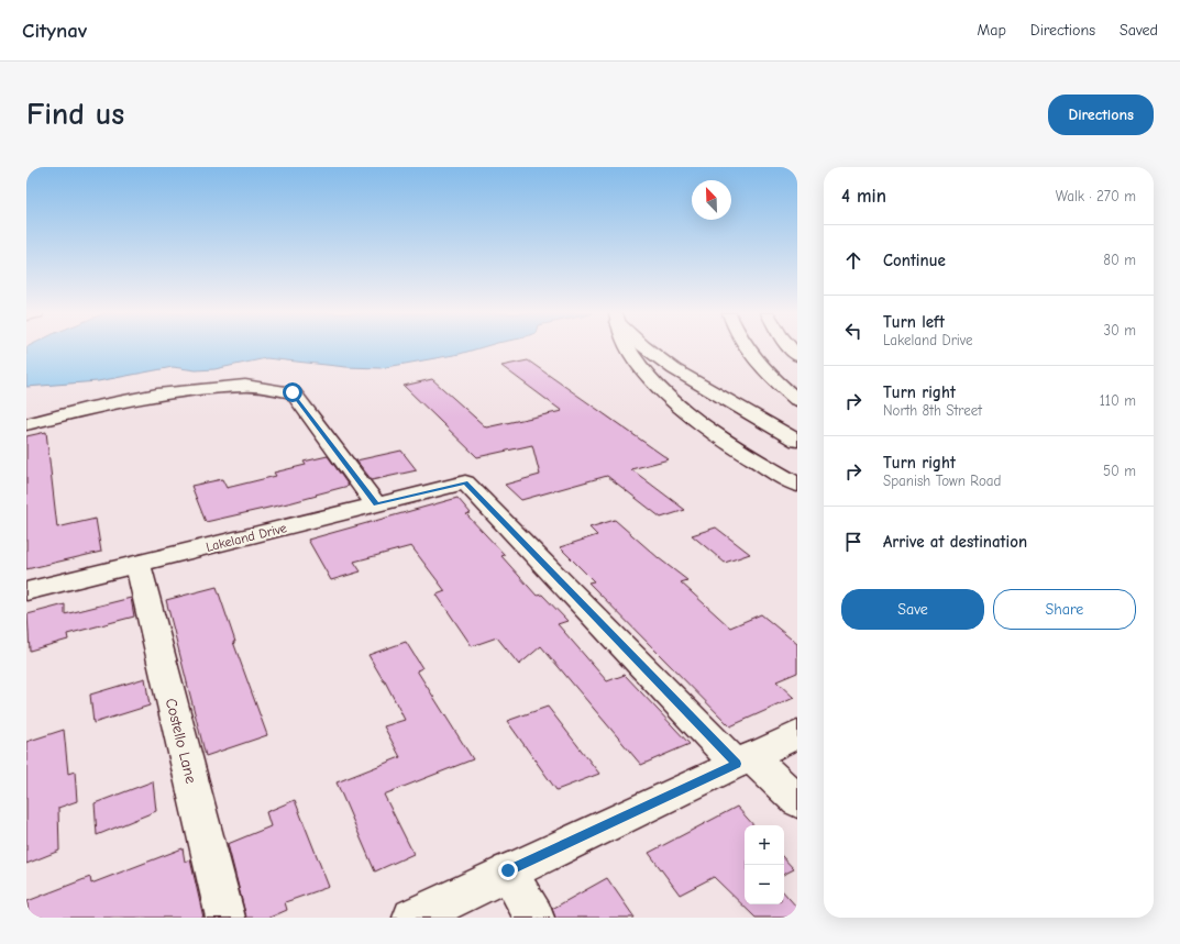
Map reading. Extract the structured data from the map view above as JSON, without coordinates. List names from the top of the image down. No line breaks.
{"streets":{"main road":["Lakeland Drive","Costello Lane"]},"crossings":[["Lakeland Drive","Costello Lane"]],"north":"top left","page":{"header":"Citynav","nav":["Map","Directions","Saved"],"buttons":["Directions",["Save","Share"]],"title":"Find us","heading":["4 min","Walk · 270 m"],"list":[["Continue","80 m"],["Turn left","Lakeland Drive","30 m"],["Turn right","North 8th Street","110 m"],["Turn right","Spanish Town Road","50 m"],"Arrive at destination"],"map_buttons":["+","−"]}}
